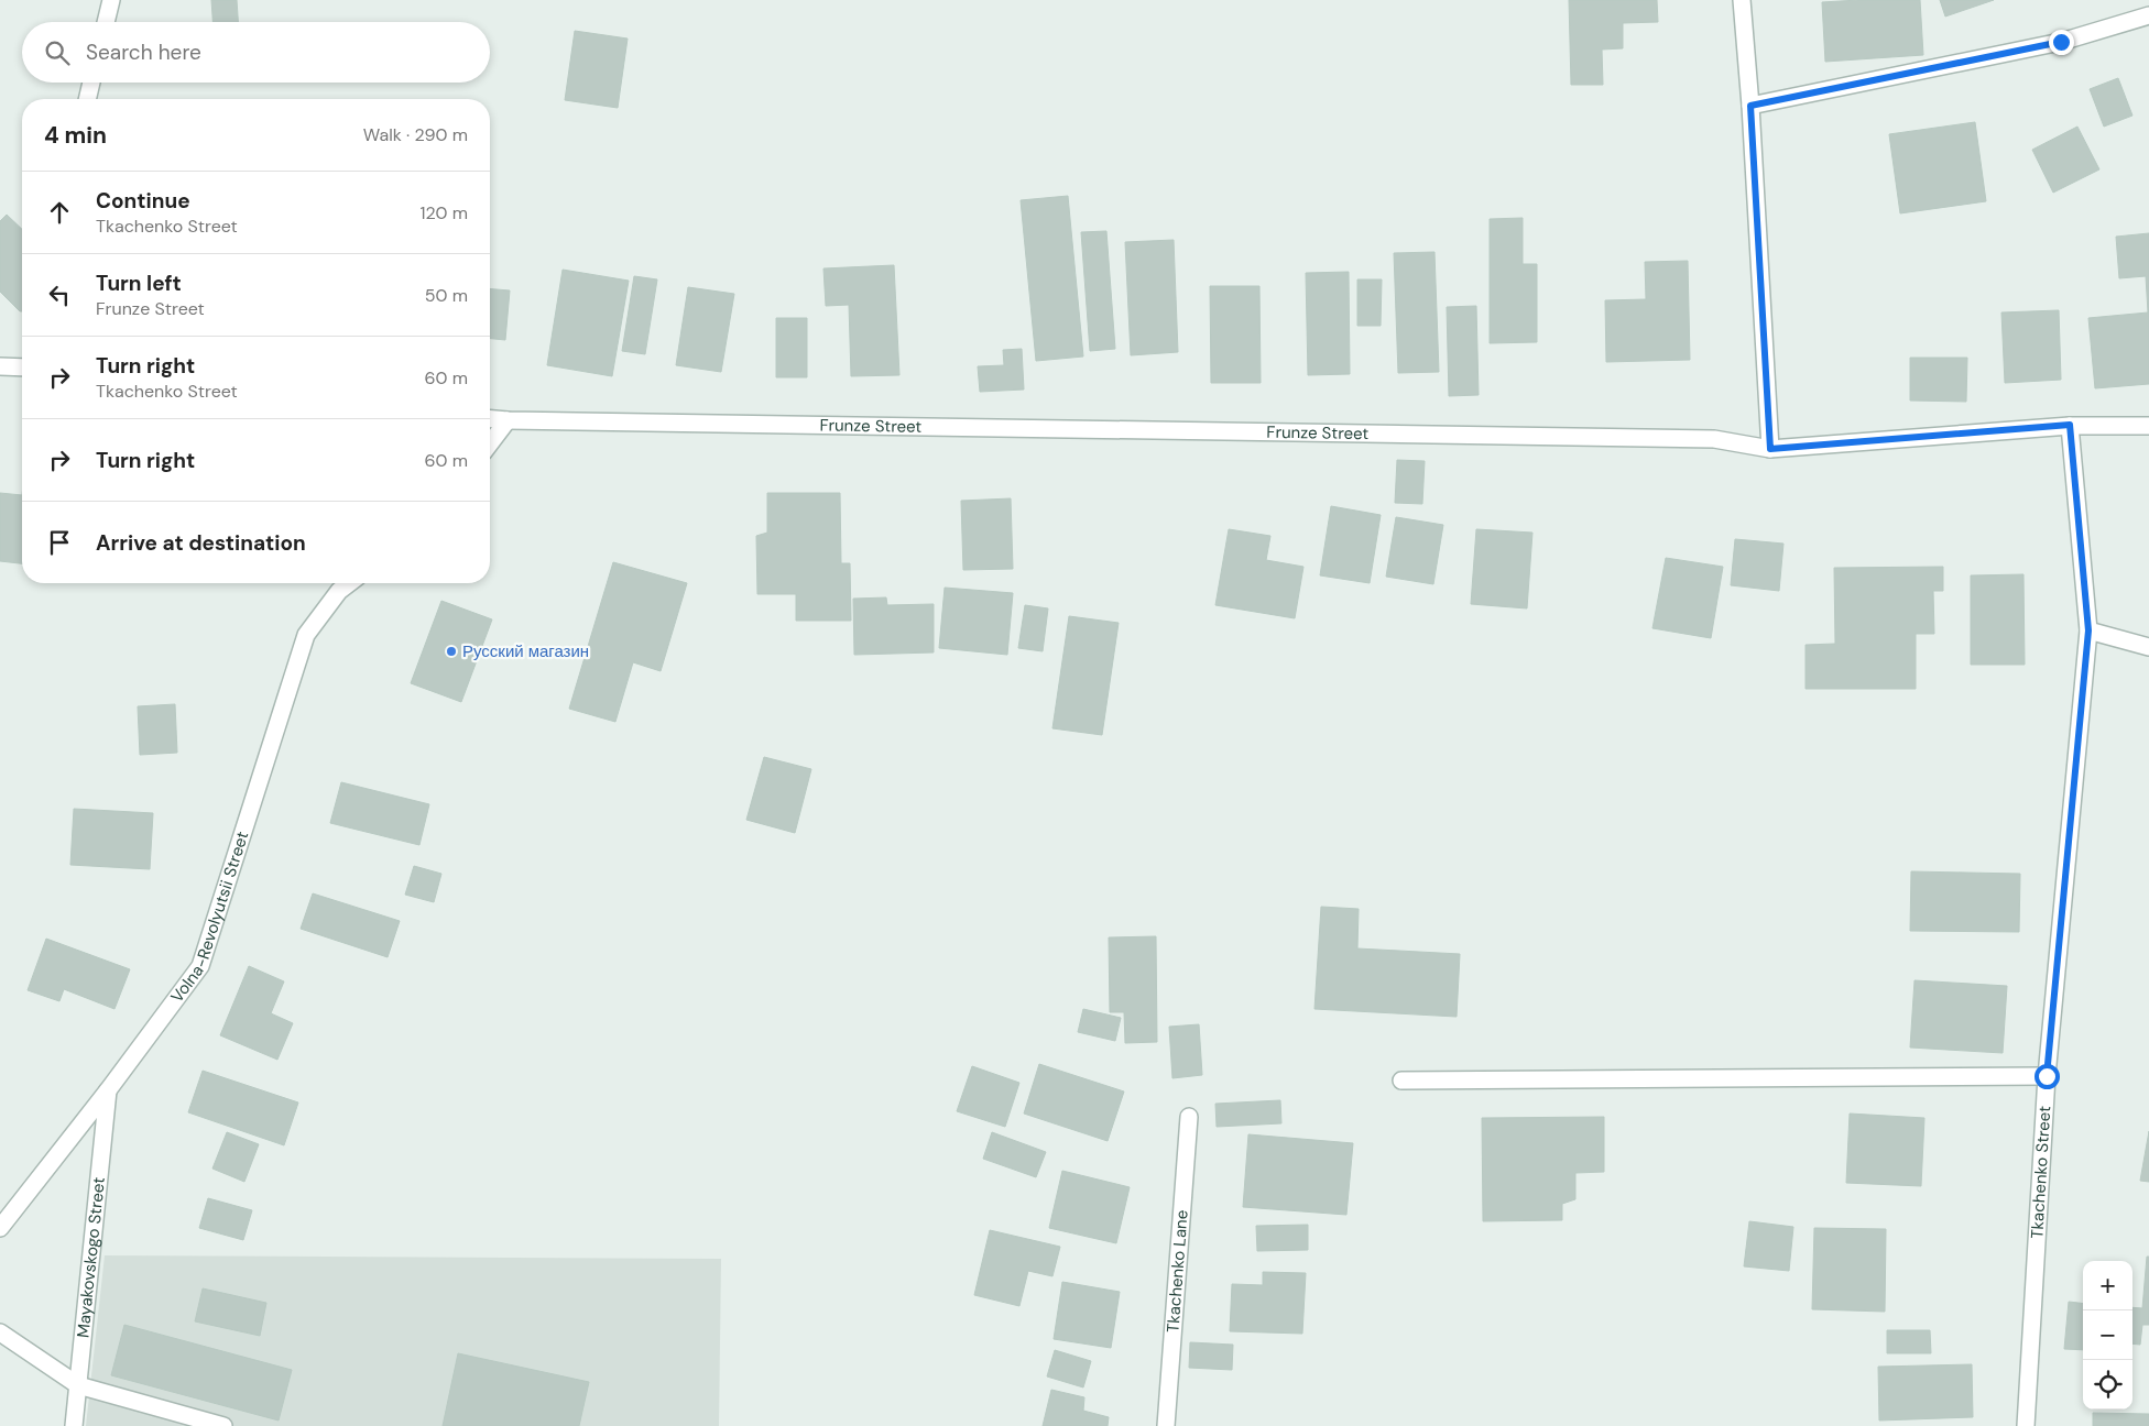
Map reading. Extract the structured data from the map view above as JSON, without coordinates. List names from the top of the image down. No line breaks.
{"streets":{"street":["Frunze Street","Volna-Revolyutsii Street","Tkachenko Street","Mayakovskogo Street","Tkachenko Lane"]},"crossings":[["Frunze Street","Tkachenko Street"],["Volna-Revolyutsii Street","Mayakovskogo Street"]],"places":["Русский магазин"],"page":{"search":"Search here","heading":["4 min","Walk · 290 m"],"list":[["Continue","Tkachenko Street","120 m"],["Turn left","Frunze Street","50 m"],["Turn right","Tkachenko Street","60 m"],["Turn right","60 m"],"Arrive at destination"],"map_buttons":["+","−"]}}
